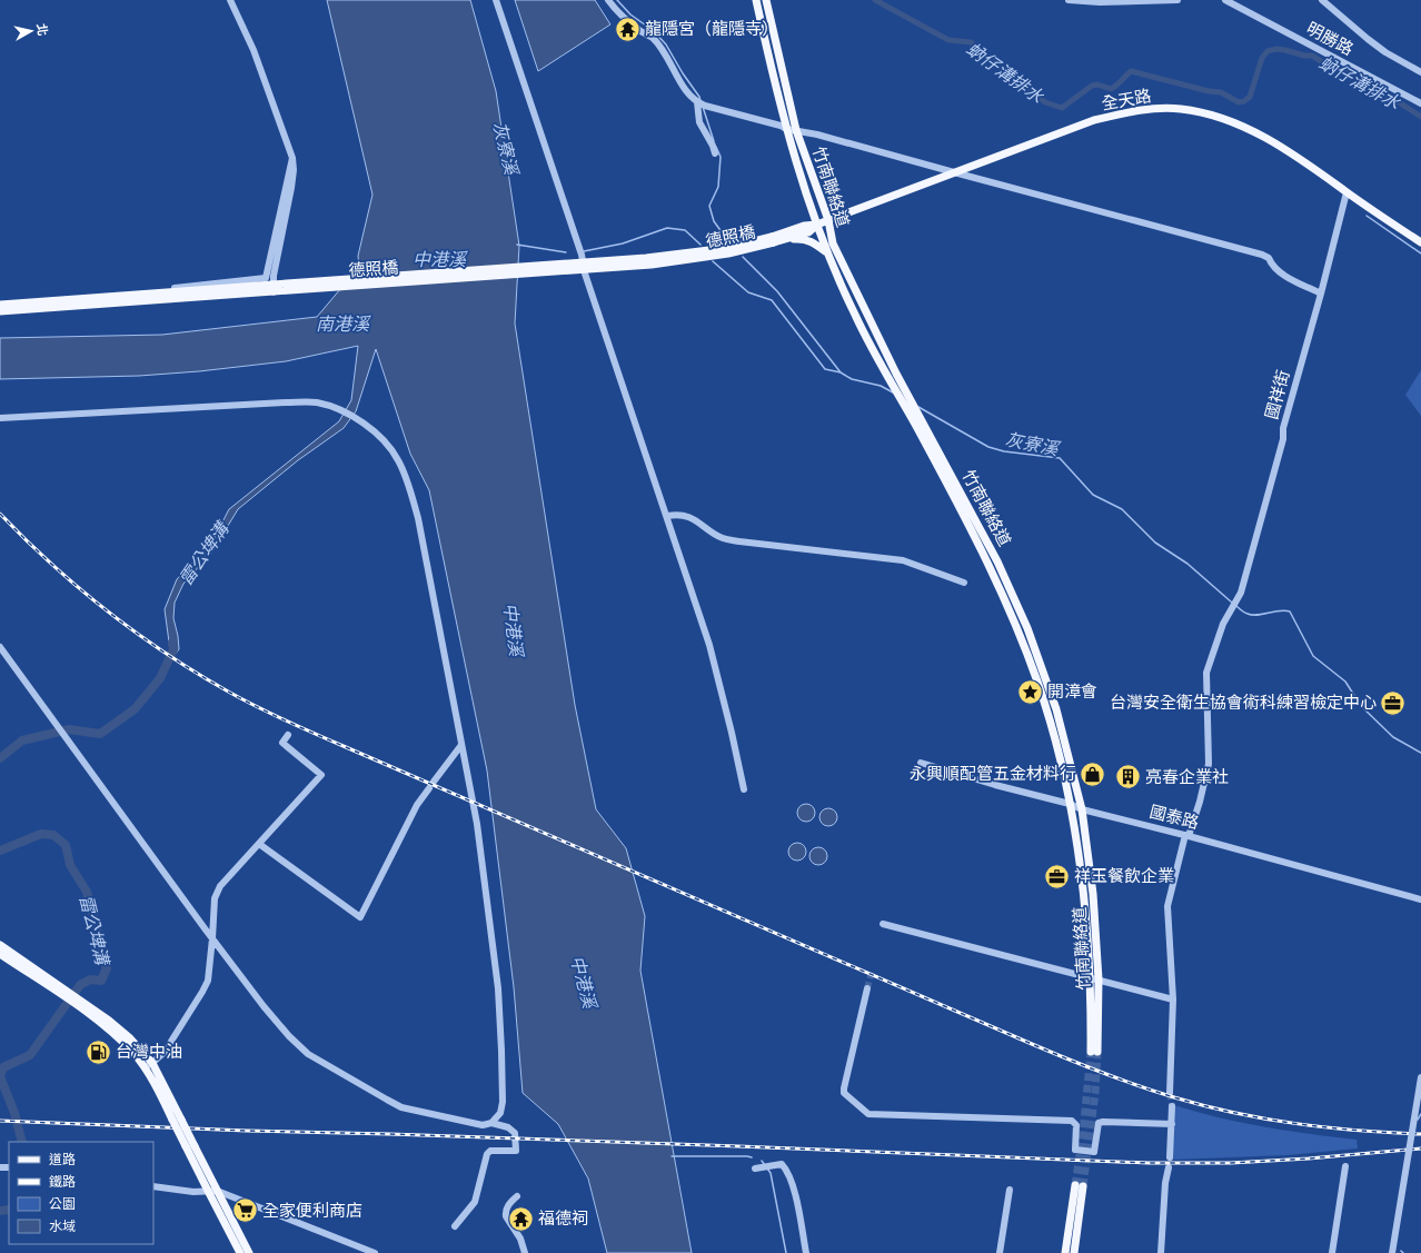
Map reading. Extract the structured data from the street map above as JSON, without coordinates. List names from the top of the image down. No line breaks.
{"streets":{"main road":["全天路","竹南聯絡道","德照橋"],"street":["明勝路","國祥街","國泰路"]},"crossings":[["全天路","竹南聯絡道"],["全天路","德照橋"],["全天路","國祥街"],["竹南聯絡道","國泰路"],["國祥街","國泰路"]],"water":["蚋仔溝排水","灰寮溪","中港溪","南港溪","雷公埤溝"],"places":{"temple":["龍隱宮（龍隱寺）","福德祠"],"place":["開漳會"],"office":["台灣安全衛生協會術科練習檢定中心","祥玉餐飲企業"],"shop":["永興順配管五金材料行"],"building":["亮春企業社"],"fuel station":["台灣中油"],"supermarket":["全家便利商店"]},"legend":["道路","鐵路","公園","水域"],"north":"right"}
